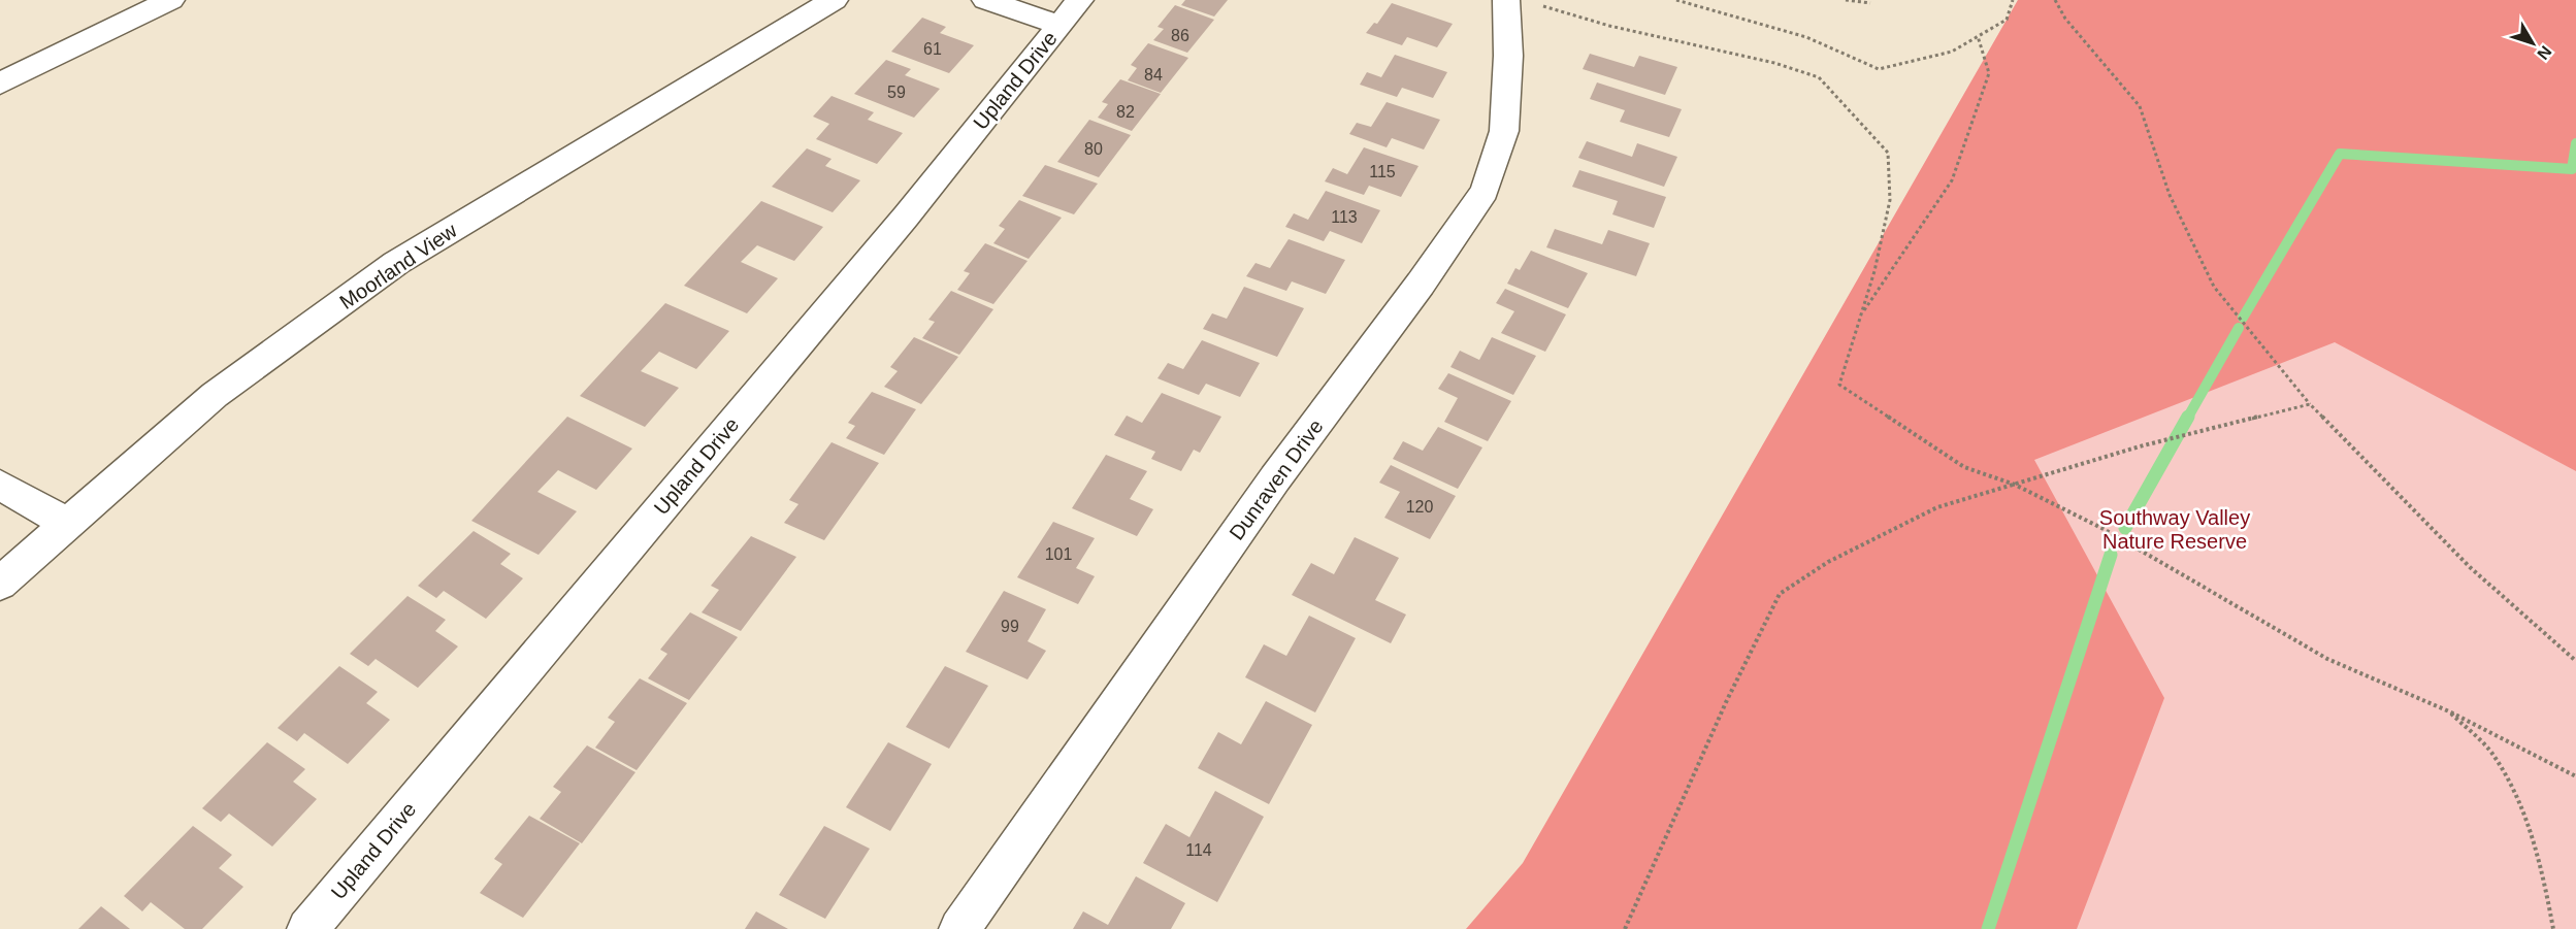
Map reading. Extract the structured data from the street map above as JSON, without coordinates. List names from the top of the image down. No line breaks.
{"streets":{"street":["Upland Drive","Moorland View","Dunraven Drive"]},"parks":["Southway Valley Nature Reserve"],"house_numbers":["86","61","84","59","82","80","115","113","120","101","99","114"],"north":"bottom right"}
